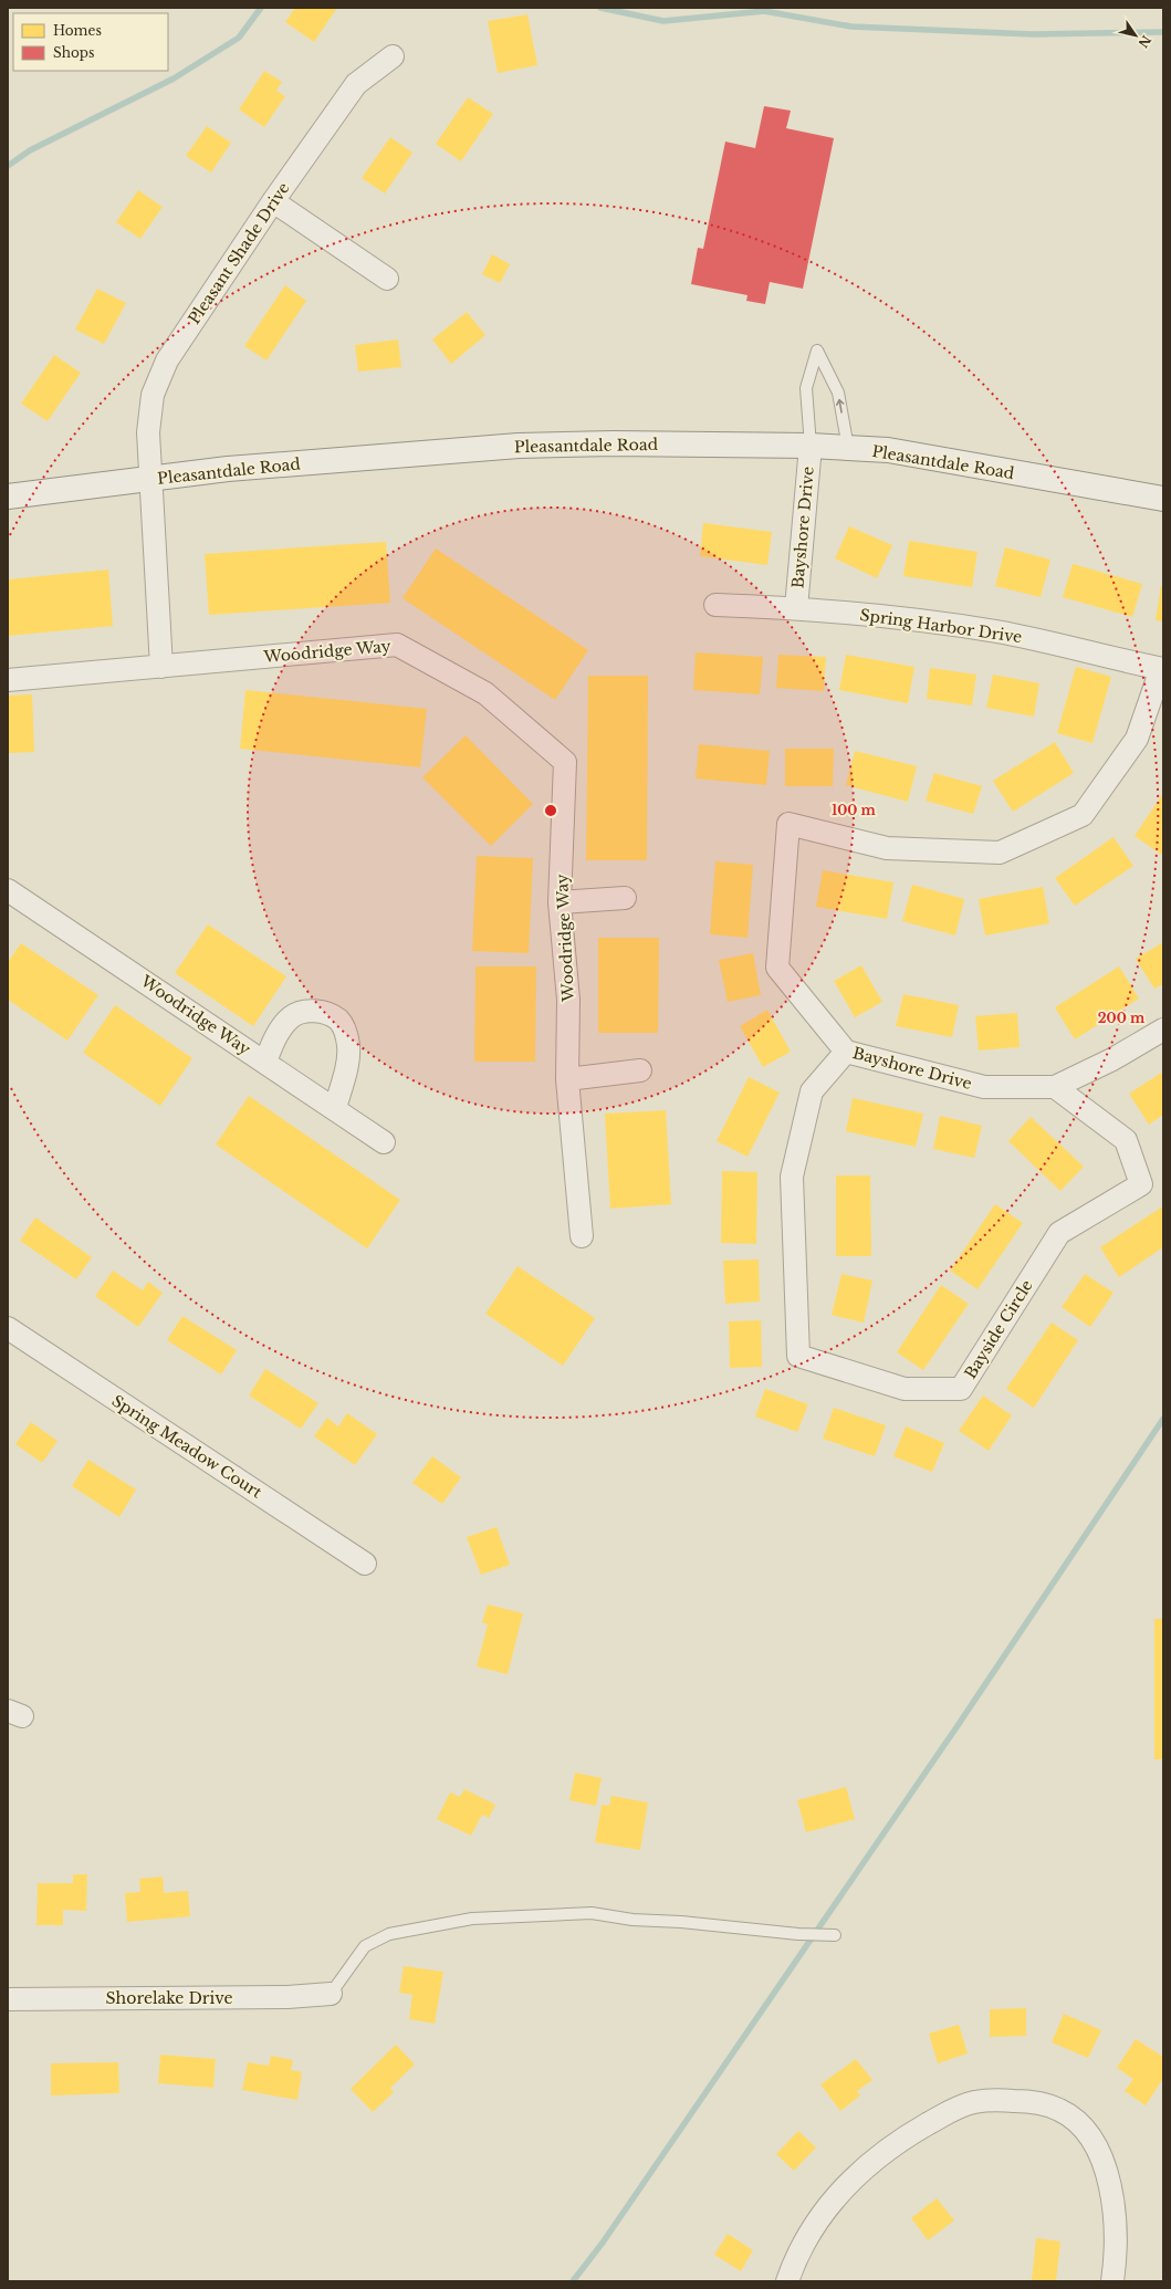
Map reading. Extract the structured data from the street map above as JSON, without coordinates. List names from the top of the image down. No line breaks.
{"streets":{"main road":["Pleasantdale Road"],"street":["Pleasant Shade Drive","Bayshore Drive","Spring Harbor Drive","Woodridge Way","Bayside Circle","Spring Meadow Court","Shorelake Drive"]},"crossings":[["Pleasant Shade Drive","Pleasantdale Road"],["Pleasantdale Road","Bayshore Drive"],["Bayshore Drive","Spring Harbor Drive"],["Bayshore Drive","Bayside Circle"]],"legend":["Homes","Shops"],"north":"bottom right","rings":["100 m","200 m"]}
